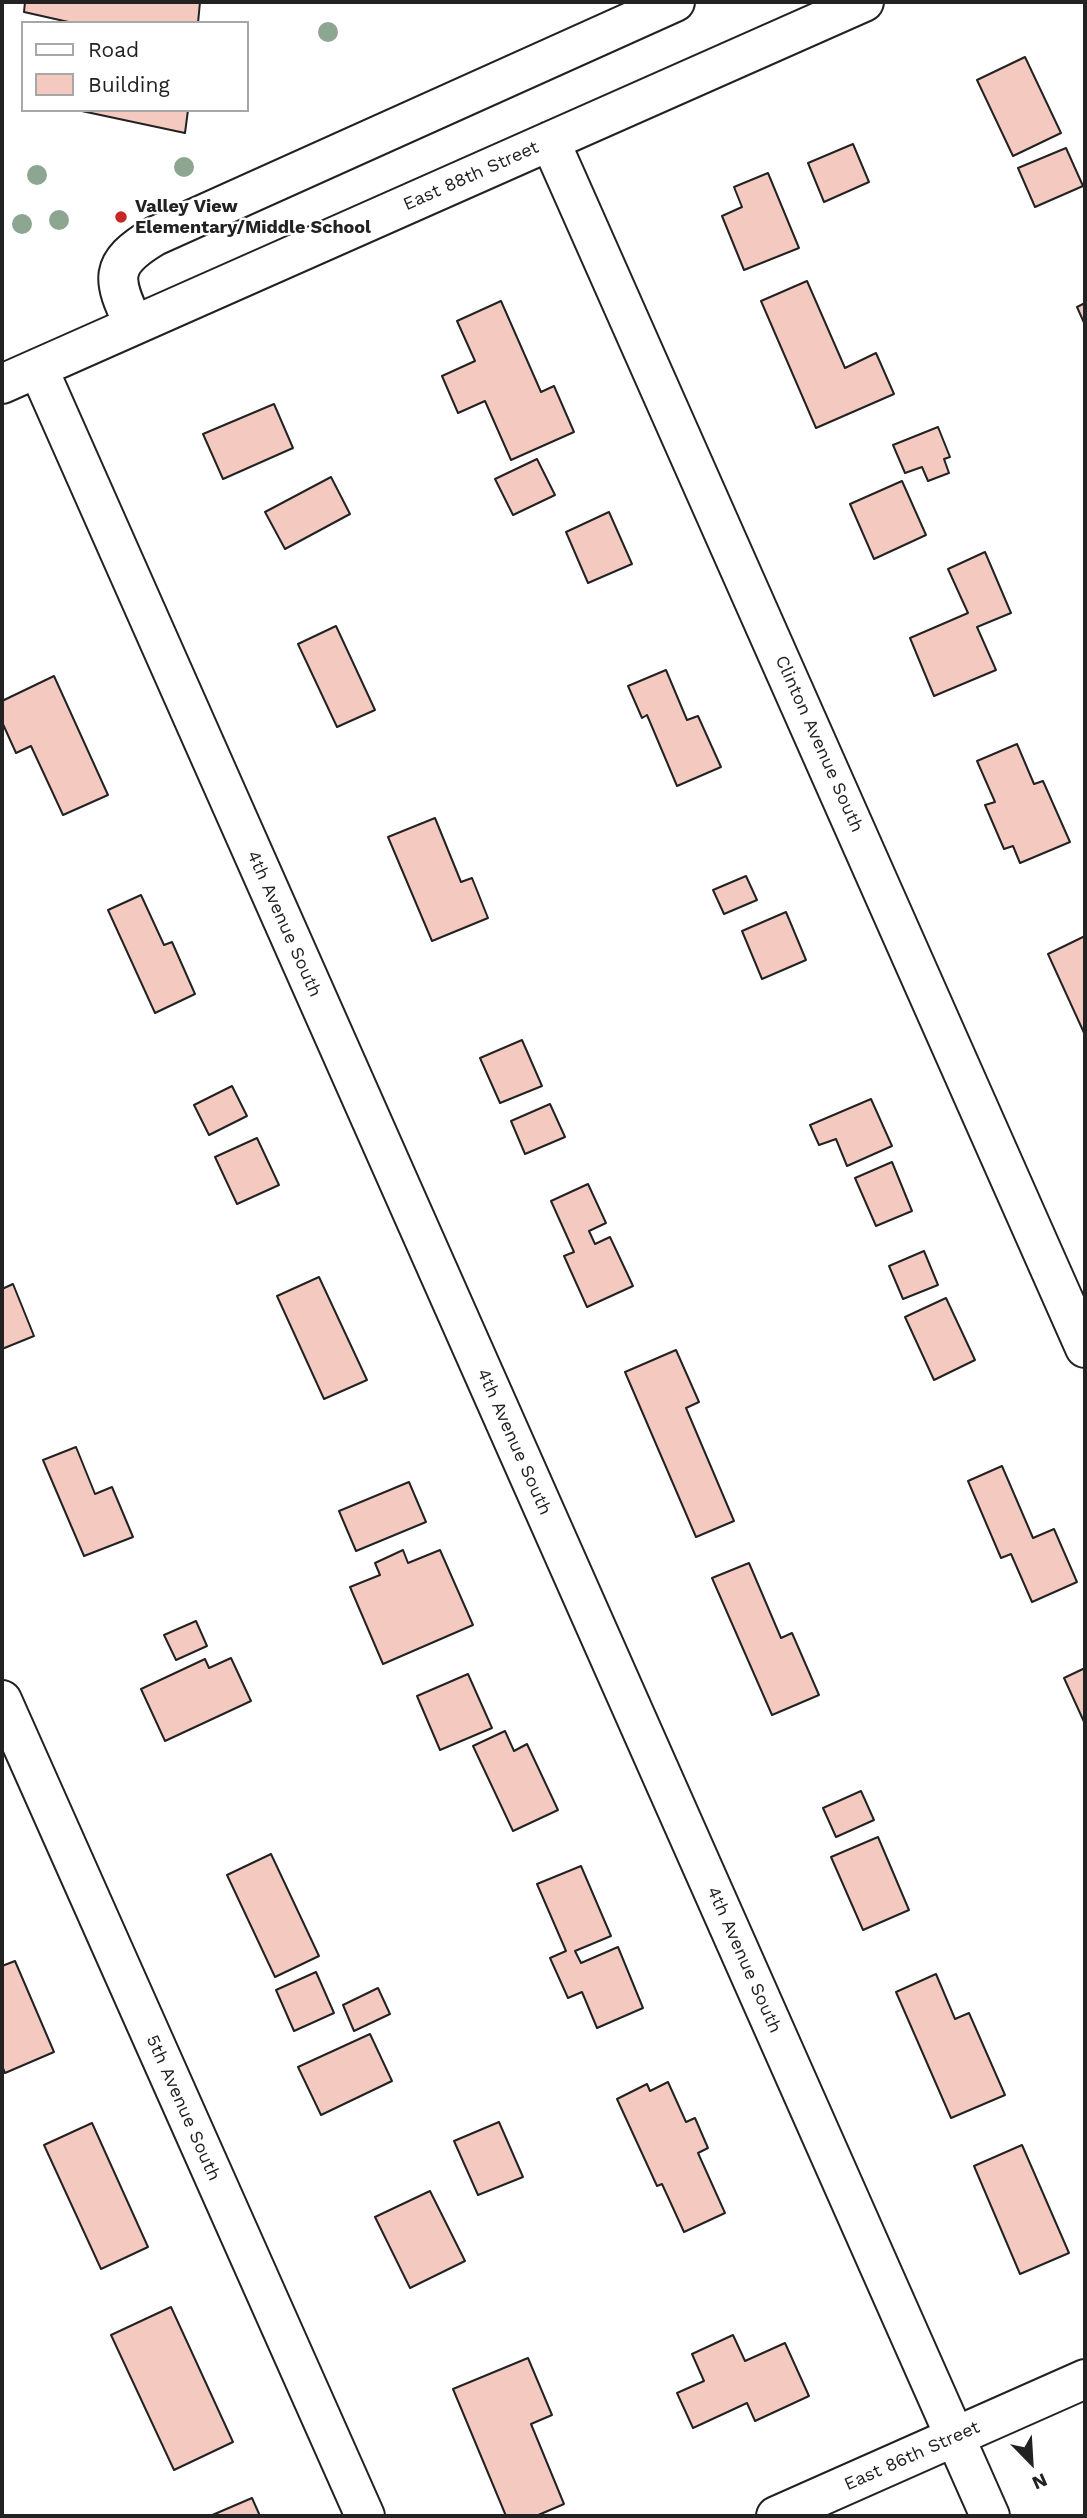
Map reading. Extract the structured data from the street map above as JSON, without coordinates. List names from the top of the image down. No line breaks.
{"streets":{"street":["East 88th Street","Clinton Avenue South","4th Avenue South","5th Avenue South","East 86th Street"]},"crossings":[["East 88th Street","Clinton Avenue South"],["East 88th Street","4th Avenue South"],["4th Avenue South","East 86th Street"]],"places":["Valley View Elementary/Middle School"],"legend":["Road","Building"],"north":"bottom right"}
